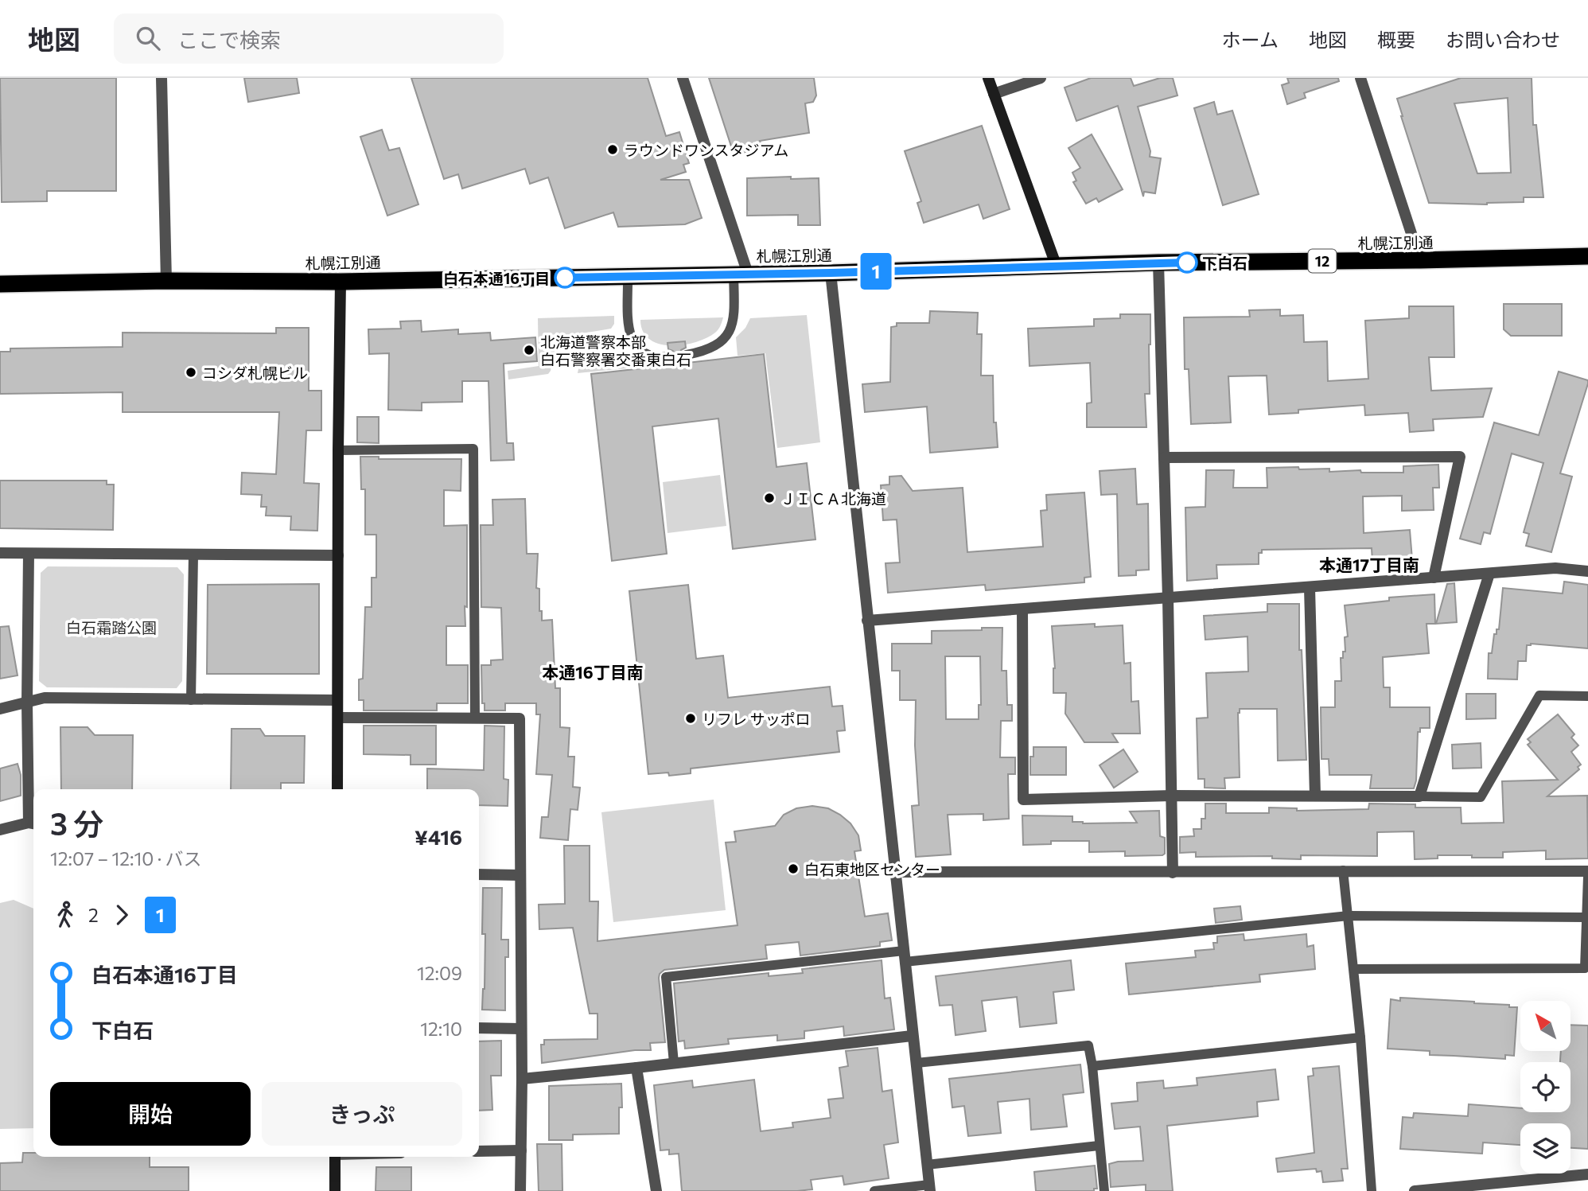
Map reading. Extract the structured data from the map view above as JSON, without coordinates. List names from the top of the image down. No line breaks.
{"streets":{"highway":["札幌江別通","12"]},"districts":["本通17丁目南","本通16丁目南"],"parks":["白石霜踏公園"],"places":["ラウンドワンスタジアム","下白石","白石本通16丁目","北海道警察本部 白石警察署交番東白石","コシダ札幌ビル","ＪＩＣＡ北海道","リフレ サッポロ","白石東地区センター"],"lines":["bus line 1"],"north":"top left","page":{"header":"地図","search":"ここで検索","nav":["ホーム","地図","概要","お問い合わせ"],"on_map":"1","heading":["3 分","12:07 – 12:10 · バス","¥416"],"legs":["2","1"],"list":[{"name":"白石本通16丁目","value":"12:09"},{"name":"下白石","value":"12:10"}],"buttons":["開始","きっぷ"]}}
